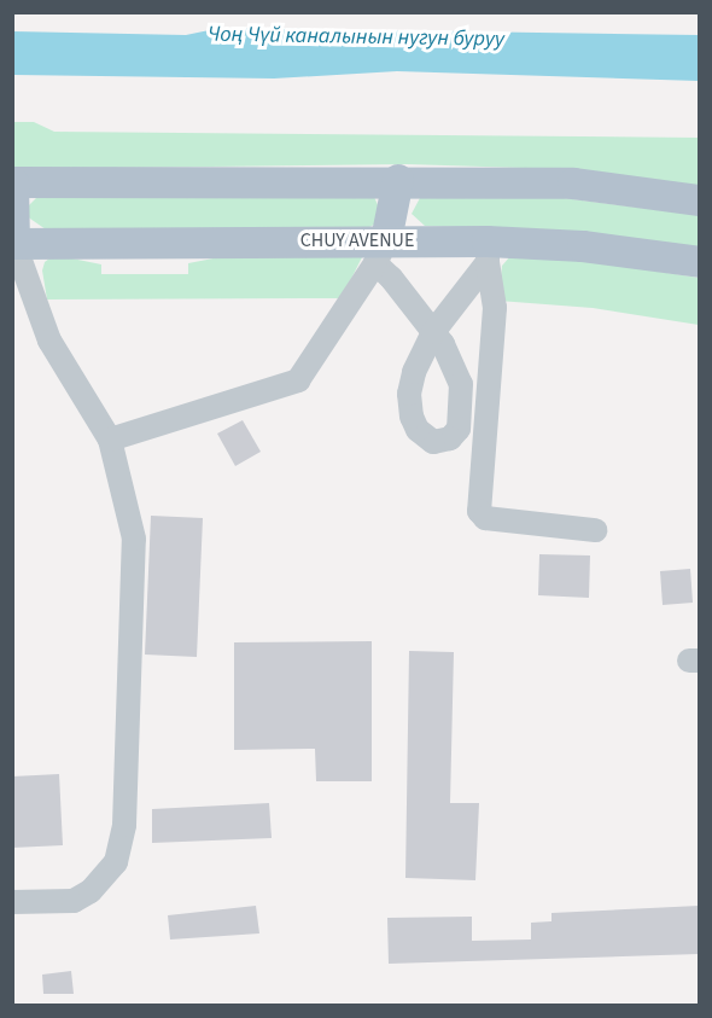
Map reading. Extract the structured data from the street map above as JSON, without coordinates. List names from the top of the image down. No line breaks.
{"streets":{"main road":["CHUY AVENUE"]},"water":["Чоң Чүй каналынын нугун буруу"]}
